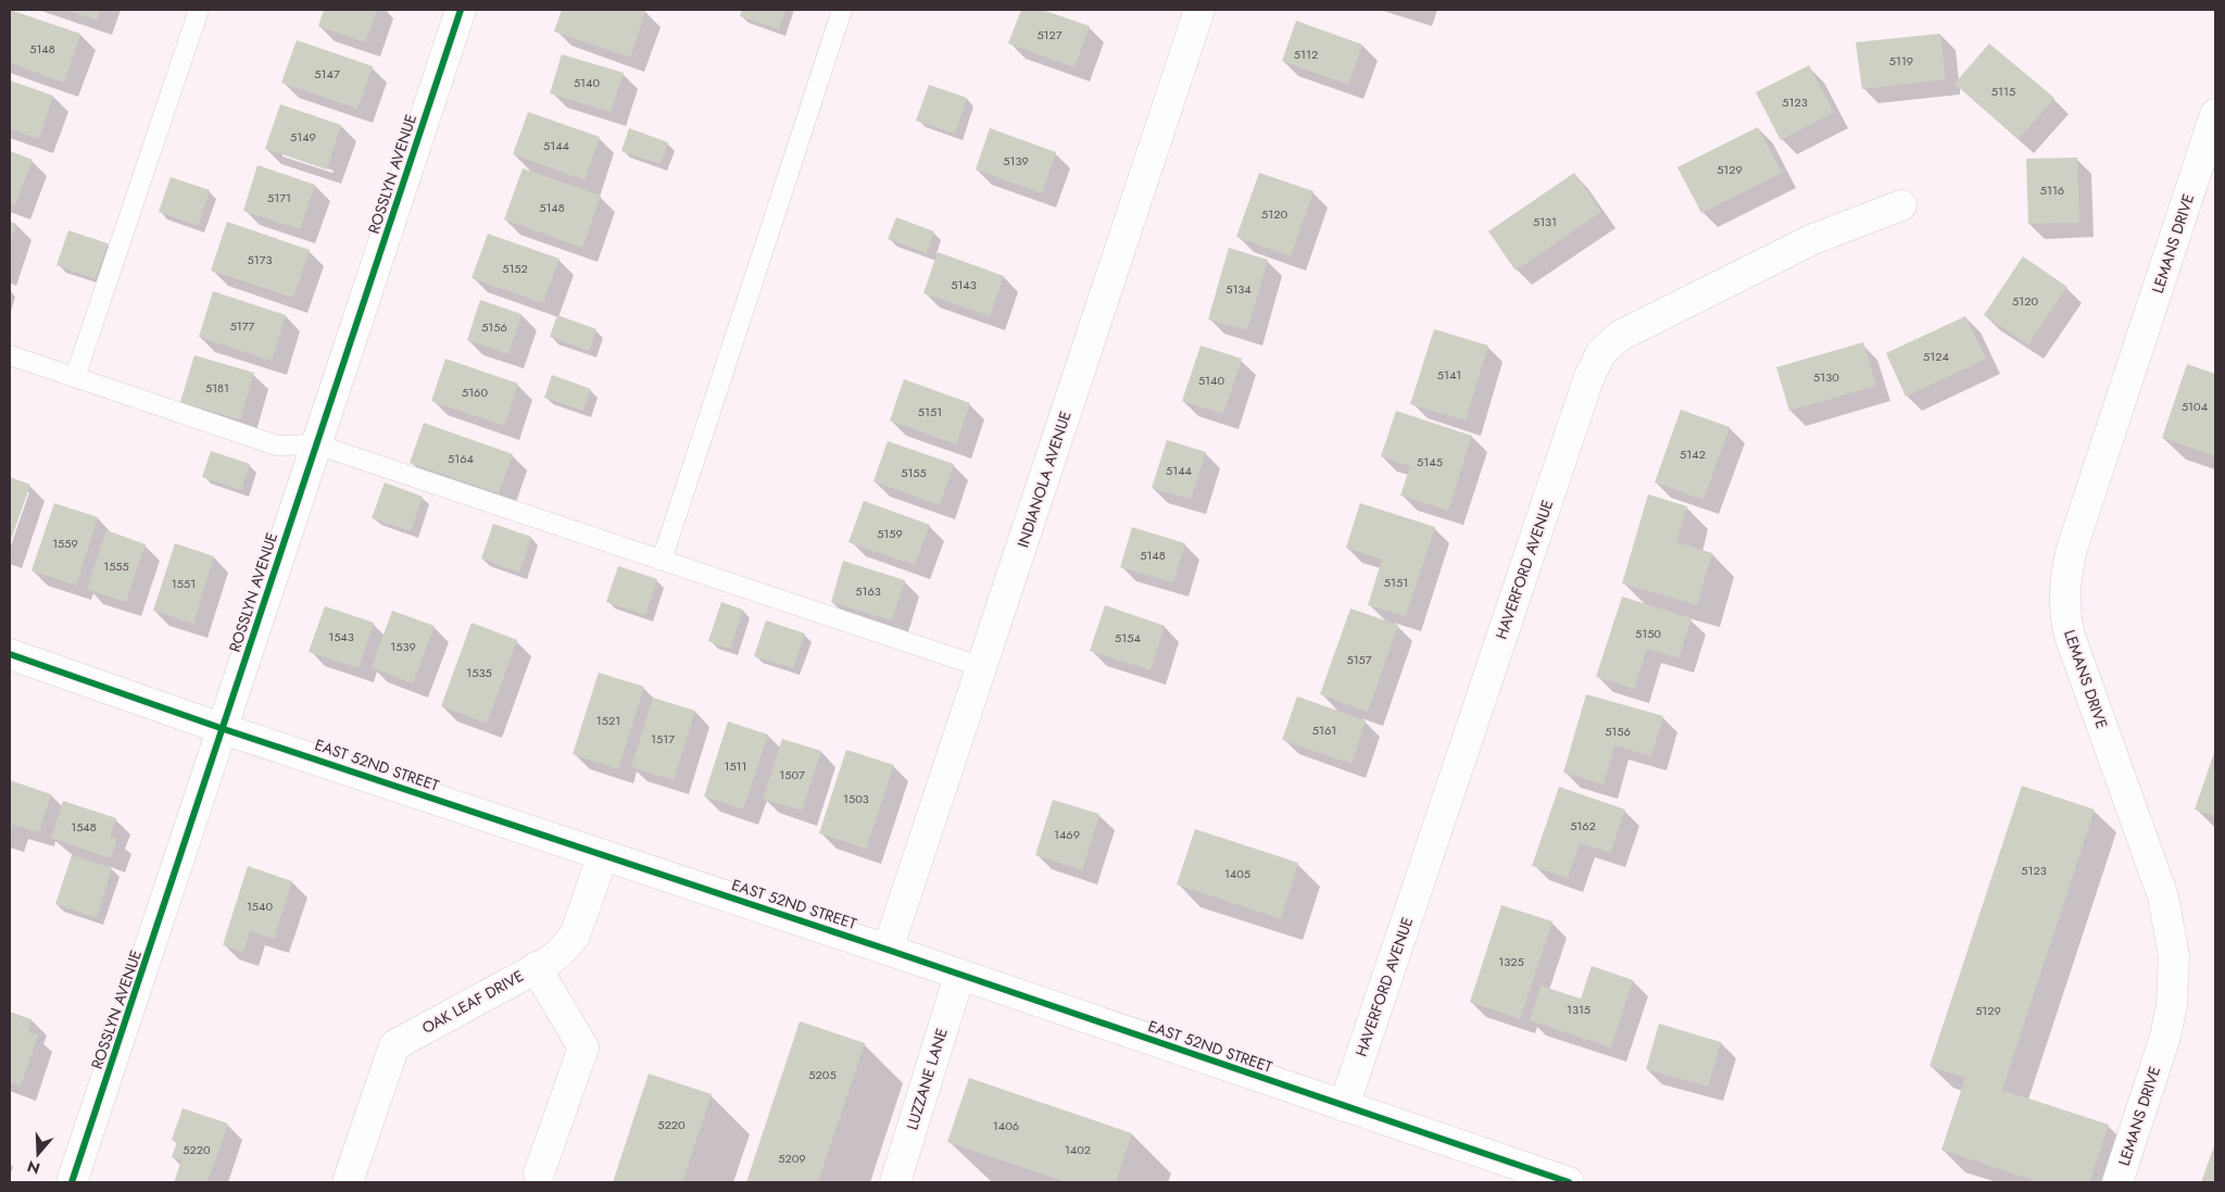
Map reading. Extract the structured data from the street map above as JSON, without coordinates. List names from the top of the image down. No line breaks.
{"streets":{"street":["ROSSLYN AVENUE","LEMANS DRIVE","INDIANOLA AVENUE","HAVERFORD AVENUE","EAST 52ND STREET","OAK LEAF DRIVE","LUZZANE LANE"]},"crossings":[["ROSSLYN AVENUE","EAST 52ND STREET"],["INDIANOLA AVENUE","EAST 52ND STREET"],["HAVERFORD AVENUE","EAST 52ND STREET"],["EAST 52ND STREET","LUZZANE LANE"]],"house_numbers":["5127","5148","5112","5119","5147","5140","5115","5123","5149","5144","5139","5129","5116","5171","5148","5120","5131","5173","5152","5143","5134","5120","5177","5156","5124","5141","5130","5140","5181","5160","5104","5151","5142","5164","5145","5144","5155","5159","1559","5148","1555","5151","1551","5163","5150","1543","5154","1539","5157","1535","1521","5161","5156","1517","1511","1507","1503","5162","1548","1469","5123","1405","1540","1325","1315","5129","5205","5220","1406","5220","1402","5209"],"north":"bottom"}
